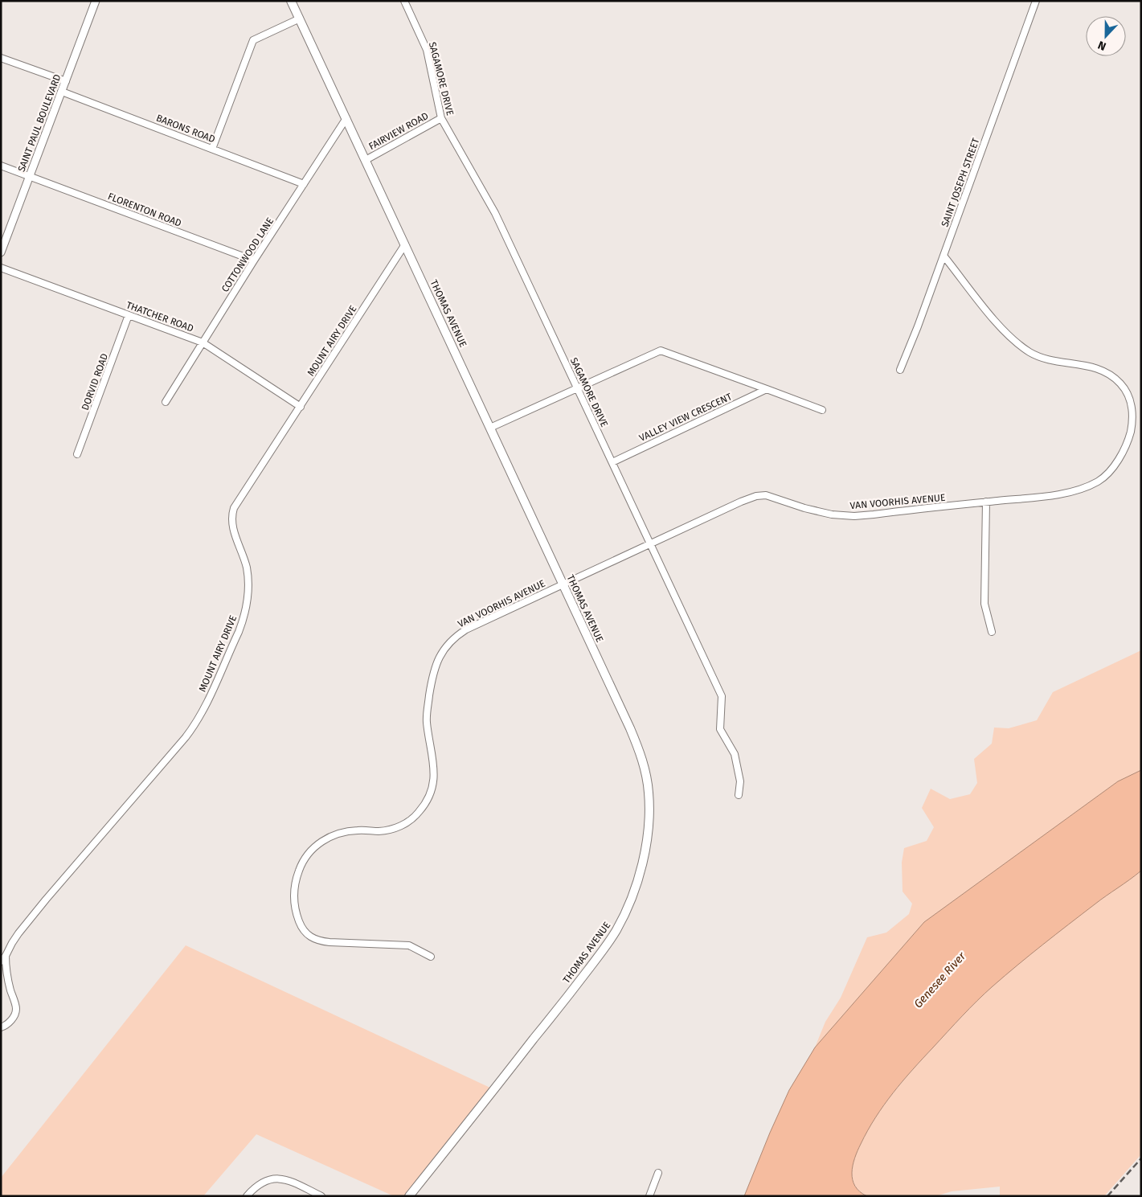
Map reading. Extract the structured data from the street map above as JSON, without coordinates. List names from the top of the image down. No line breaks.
{"streets":{"main road":["THOMAS AVENUE"],"street":["SAGAMORE DRIVE","SAINT PAUL BOULEVARD","BARONS ROAD","FAIRVIEW ROAD","SAINT JOSEPH STREET","FLORENTON ROAD","COTTONWOOD LANE","THATCHER ROAD","MOUNT AIRY DRIVE","DORVID ROAD","VALLEY VIEW CRESCENT","VAN VOORHIS AVENUE"]},"crossings":[["SAGAMORE DRIVE","FAIRVIEW ROAD"],["SAGAMORE DRIVE","VALLEY VIEW CRESCENT"],["SAGAMORE DRIVE","VAN VOORHIS AVENUE"],["SAINT PAUL BOULEVARD","BARONS ROAD"],["SAINT PAUL BOULEVARD","FLORENTON ROAD"],["BARONS ROAD","COTTONWOOD LANE"],["FAIRVIEW ROAD","THOMAS AVENUE"],["SAINT JOSEPH STREET","VAN VOORHIS AVENUE"],["FLORENTON ROAD","COTTONWOOD LANE"],["COTTONWOOD LANE","THOMAS AVENUE"],["COTTONWOOD LANE","THATCHER ROAD"],["THOMAS AVENUE","MOUNT AIRY DRIVE"],["THOMAS AVENUE","VALLEY VIEW CRESCENT"],["THOMAS AVENUE","VAN VOORHIS AVENUE"],["THATCHER ROAD","MOUNT AIRY DRIVE"],["THATCHER ROAD","DORVID ROAD"]],"water":["Genesee River"],"north":"bottom"}
